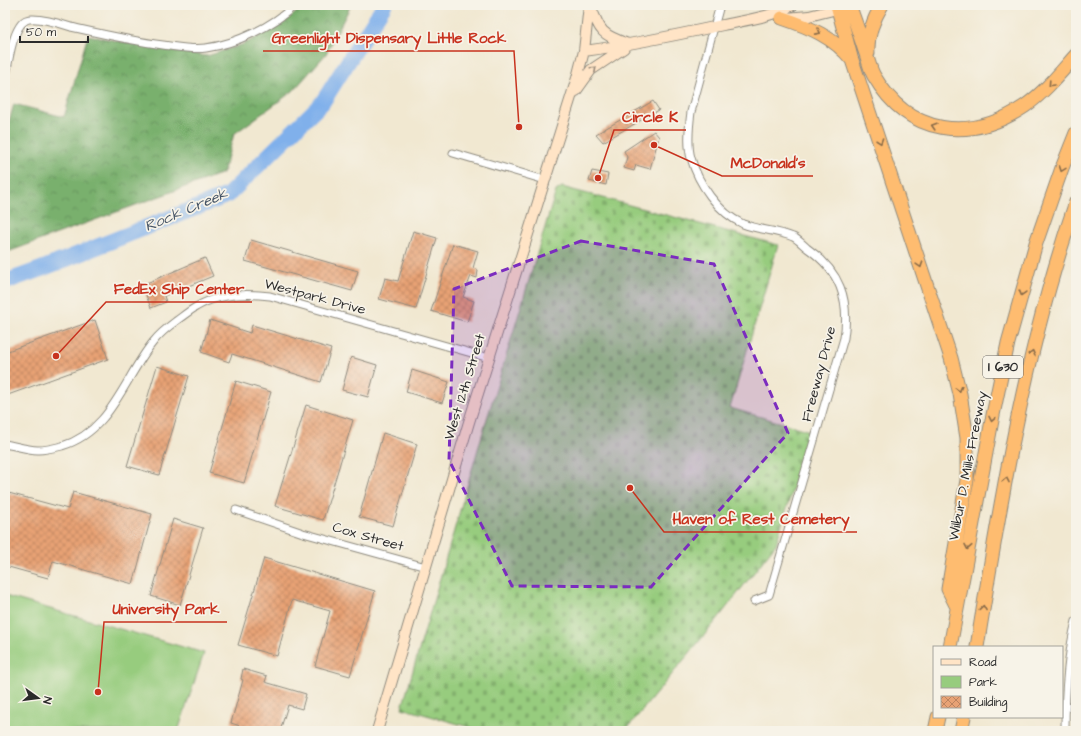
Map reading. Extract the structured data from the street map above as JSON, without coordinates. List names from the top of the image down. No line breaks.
{"streets":{"highway":["I 630","Wilbur D. Mills Freeway"],"main road":["West 12th Street"],"street":["Westpark Drive","Freeway Drive","Cox Street"]},"crossings":[["Westpark Drive","West 12th Street"],["West 12th Street","Cox Street"]],"water":["Rock Creek"],"places":["Greenlight Dispensary Little Rock","McDonald's","Circle K","FedEx Ship Center","Haven of Rest Cemetery","University Park"],"legend":["Road","Park","Building"],"scale_bar":"50 m","north":"right"}
